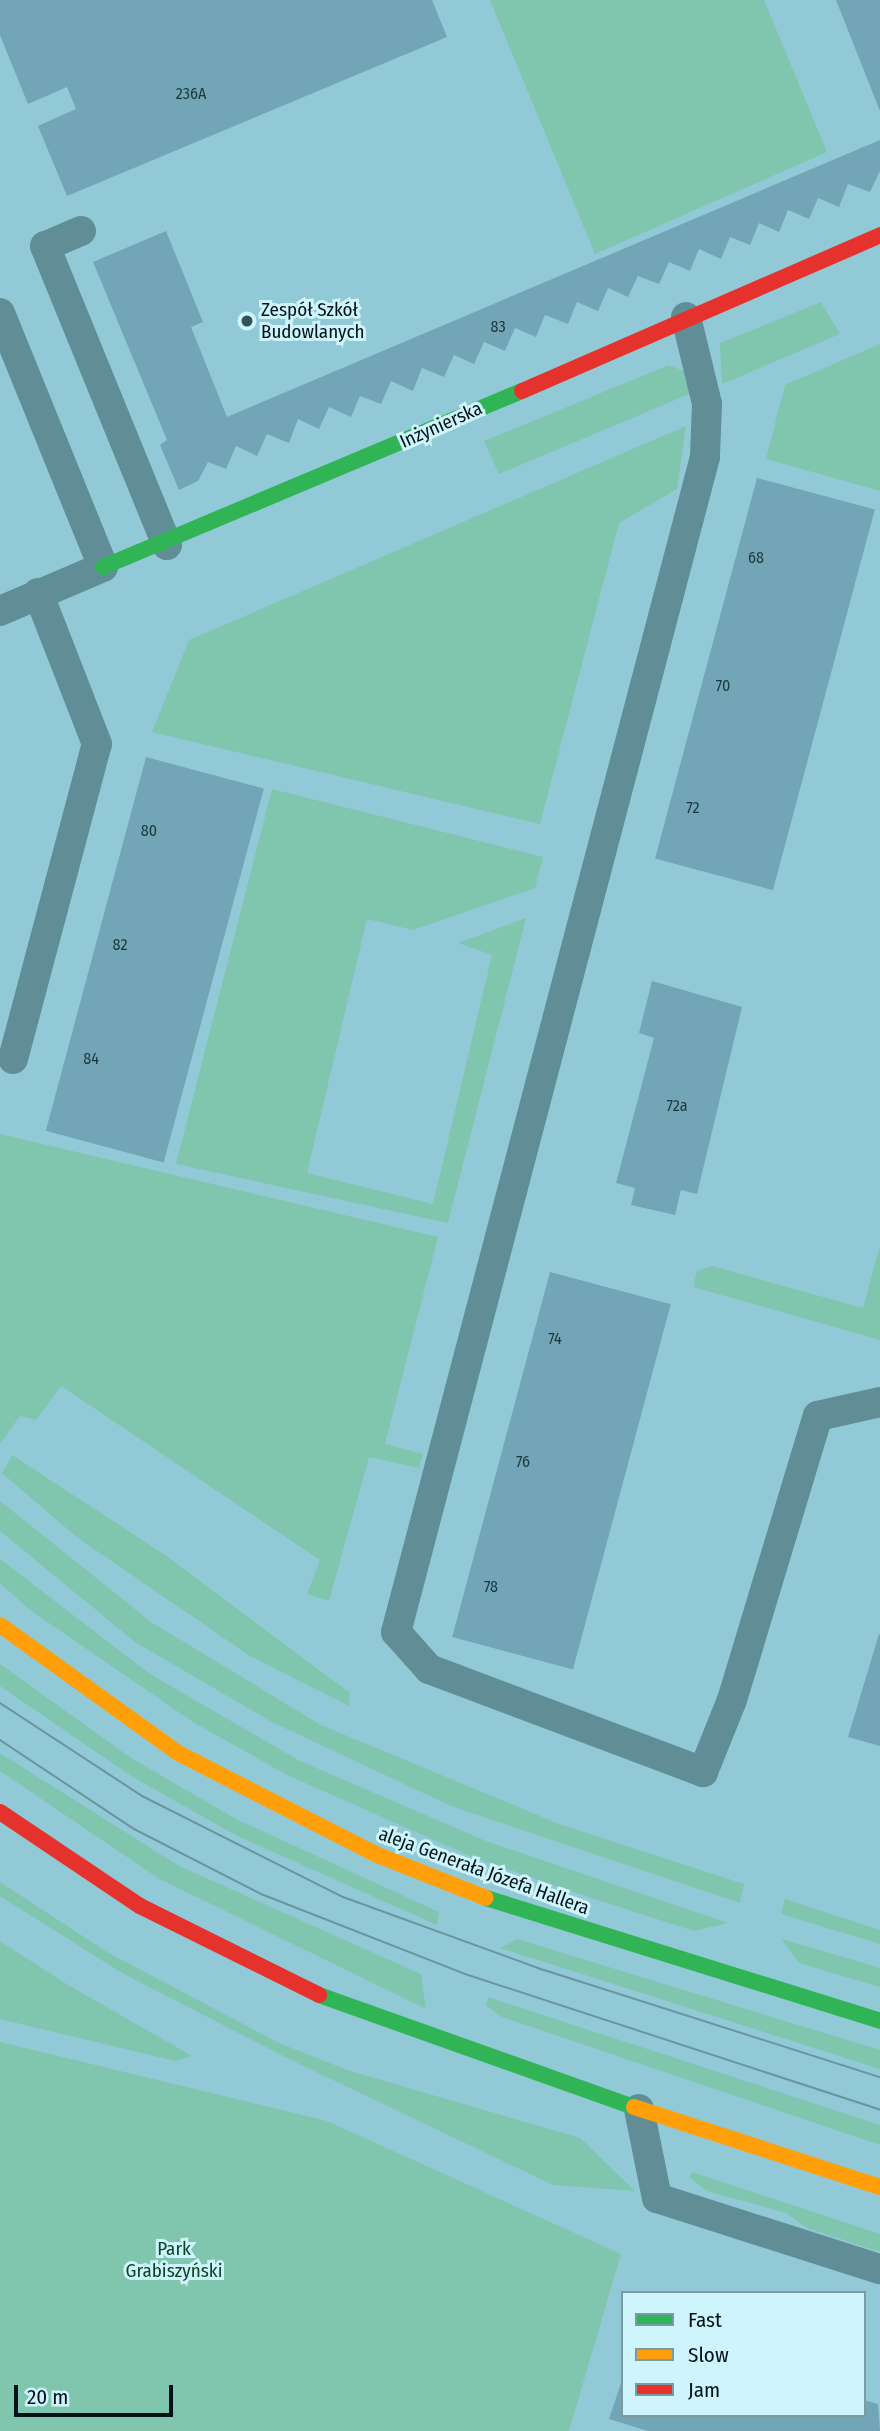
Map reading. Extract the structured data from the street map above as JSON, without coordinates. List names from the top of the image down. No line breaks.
{"streets":{"main road":["Inżynierska","aleja Generała Józefa Hallera"]},"parks":["Park Grabiszyński"],"places":["Zespół Szkół Budowlanych"],"house_numbers":["236A","83","68","70","72","80","82","84","72a","74","76","78"],"legend":["Fast","Slow","Jam"],"scale_bar":"20 m"}
